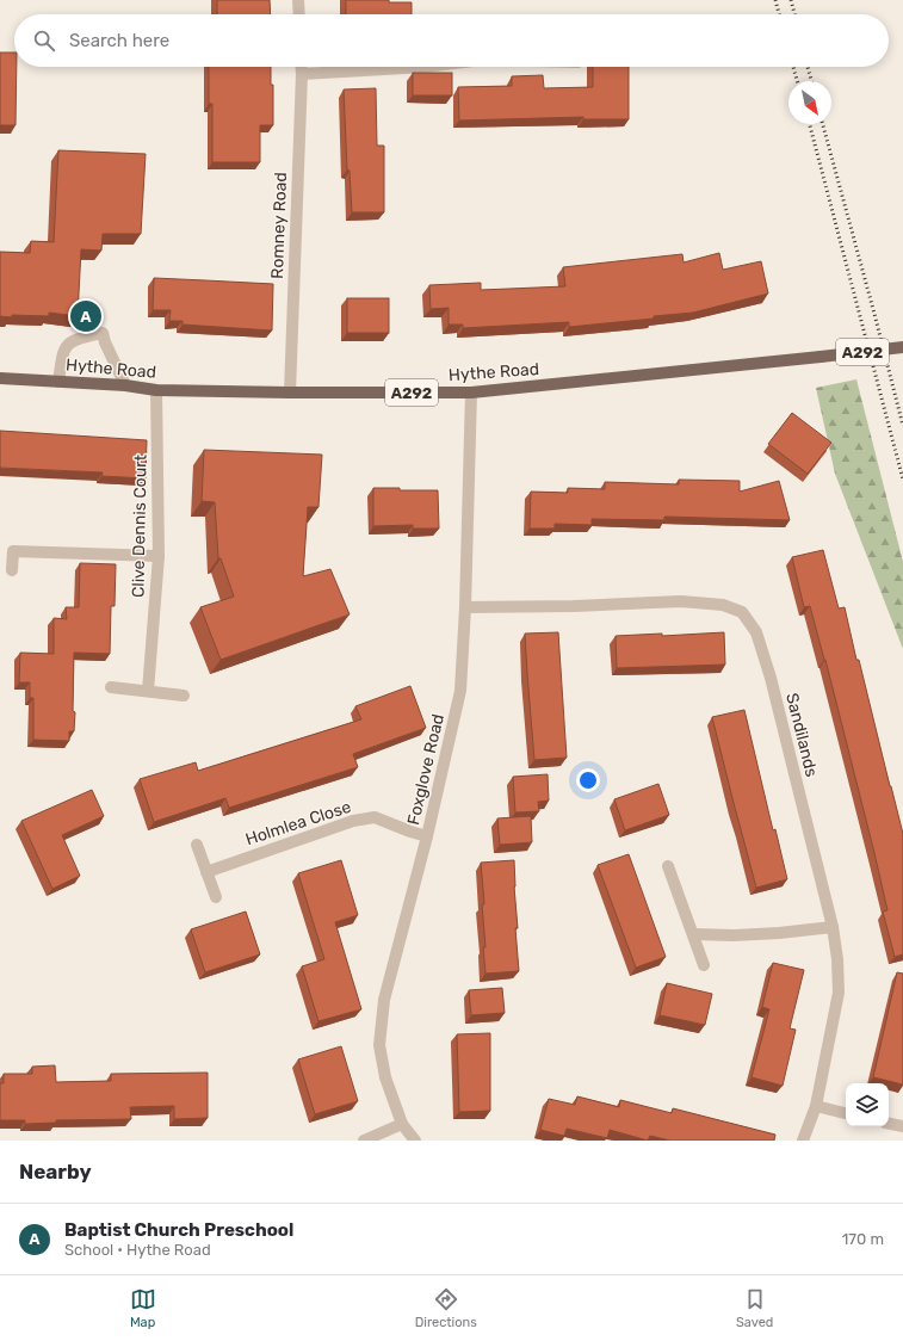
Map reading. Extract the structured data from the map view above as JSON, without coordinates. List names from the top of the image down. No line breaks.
{"streets":{"main road":["A292","Hythe Road"],"street":["Romney Road","Clive Dennis Court","Sandilands","Foxglove Road","Holmlea Close"]},"crossings":[["Romney Road","Hythe Road"],["Hythe Road","Clive Dennis Court"],["Hythe Road","Foxglove Road"],["Sandilands","Foxglove Road"],["Foxglove Road","Holmlea Close"]],"north":"bottom right","page":{"search":"Search here","pins":"A","heading":"Nearby","list":[{"mark":"A","name":"Baptist Church Preschool","note":"School · Hythe Road","value":"170 m"}],"nav":["Map","Directions","Saved"]}}
